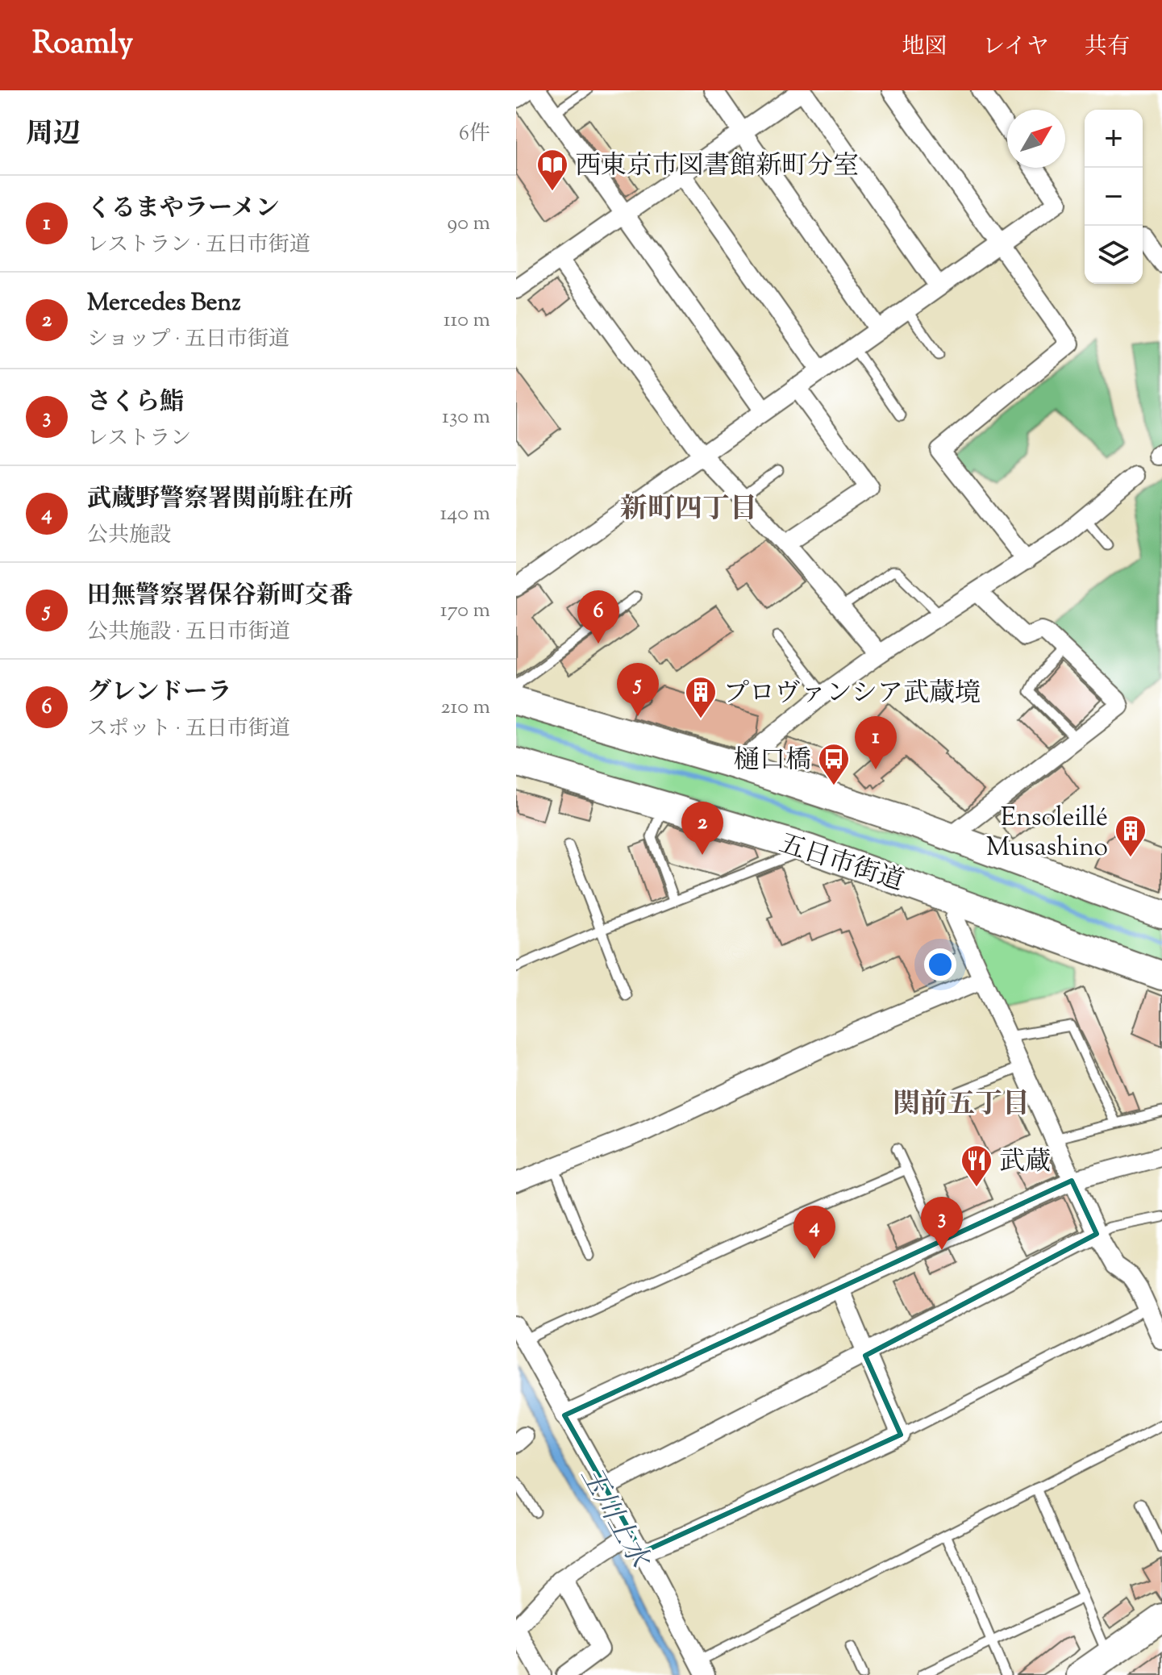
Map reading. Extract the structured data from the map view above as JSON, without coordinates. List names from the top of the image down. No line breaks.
{"streets":{"main road":["五日市街道"]},"districts":["新町四丁目","関前五丁目"],"water":["玉川上水"],"places":{"library":["西東京市図書館新町分室"],"building":["プロヴァンシア武蔵境","Ensoleillé Musashino"],"bus stop":["樋口橋"],"restaurant":["武蔵"]},"north":"top right","page":{"header":"Roamly","nav":["地図","レイヤ","共有"],"heading":["周辺","6件"],"map_buttons":["+","−"],"list":[{"mark":"1","name":"くるまやラーメン","note":"レストラン · 五日市街道","value":"90 m"},{"mark":"2","name":"Mercedes Benz","note":"ショップ · 五日市街道","value":"110 m"},{"mark":"3","name":"さくら鮨","note":"レストラン","value":"130 m"},{"mark":"4","name":"武蔵野警察署関前駐在所","note":"公共施設","value":"140 m"},{"mark":"5","name":"田無警察署保谷新町交番","note":"公共施設 · 五日市街道","value":"170 m"},{"mark":"6","name":"グレンドーラ","note":"スポット · 五日市街道","value":"210 m"}],"pins":["6","5","1","2","3","4"]}}
